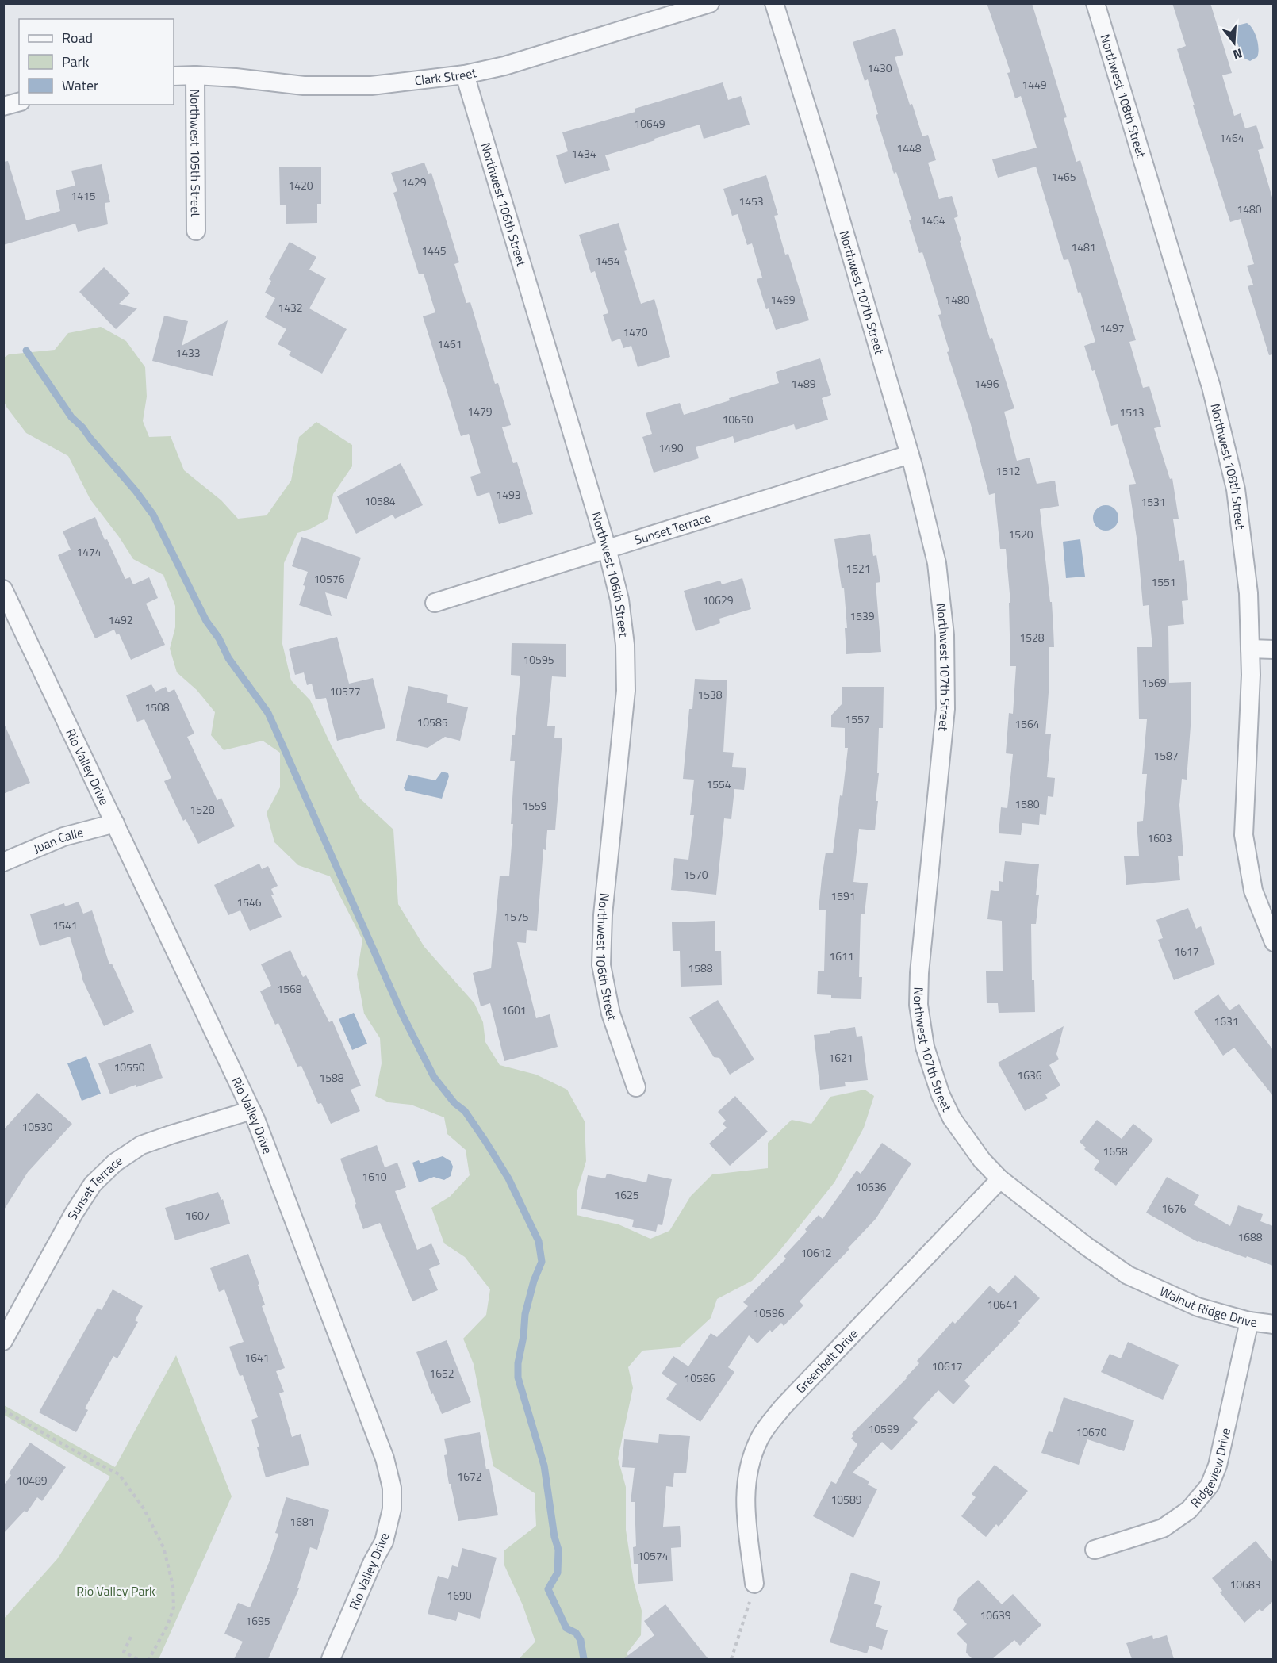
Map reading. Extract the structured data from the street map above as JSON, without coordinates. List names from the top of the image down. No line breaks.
{"streets":{"street":["Clark Street","Northwest 108th Street","Northwest 105th Street","Northwest 106th Street","Northwest 107th Street","Sunset Terrace","Rio Valley Drive","Juan Calle","Walnut Ridge Drive","Greenbelt Drive","Ridgeview Drive"]},"crossings":[["Clark Street","Northwest 105th Street"],["Clark Street","Northwest 106th Street"],["Northwest 106th Street","Sunset Terrace"],["Northwest 107th Street","Sunset Terrace"],["Northwest 107th Street","Walnut Ridge Drive"],["Northwest 107th Street","Greenbelt Drive"],["Sunset Terrace","Rio Valley Drive"],["Rio Valley Drive","Juan Calle"],["Walnut Ridge Drive","Ridgeview Drive"]],"parks":["Rio Valley Park"],"house_numbers":["1430","1449","10649","1464","1448","1434","1465","1429","1420","1415","1453","1480","1464","1481","1445","1454","1469","1480","1432","1497","1470","1461","1433","1489","1496","1479","1513","10650","1490","1512","1493","10584","1531","1520","1474","1521","10576","1551","10629","1539","1492","1528","10595","1569","10577","1538","1508","1557","10585","1564","1587","1554","1580","1559","1528","1603","1570","1591","1546","1575","1541","1617","1611","1588","1568","1601","1631","1621","10550","1636","1588","10530","1658","1610","10636","1625","1676","1607","1688","10612","10641","10596","1641","10617","1652","10586","10599","10670","1672","10489","10589","1681","10574","10683","1690","10639","1695"],"legend":["Road","Park","Water"],"north":"bottom"}
